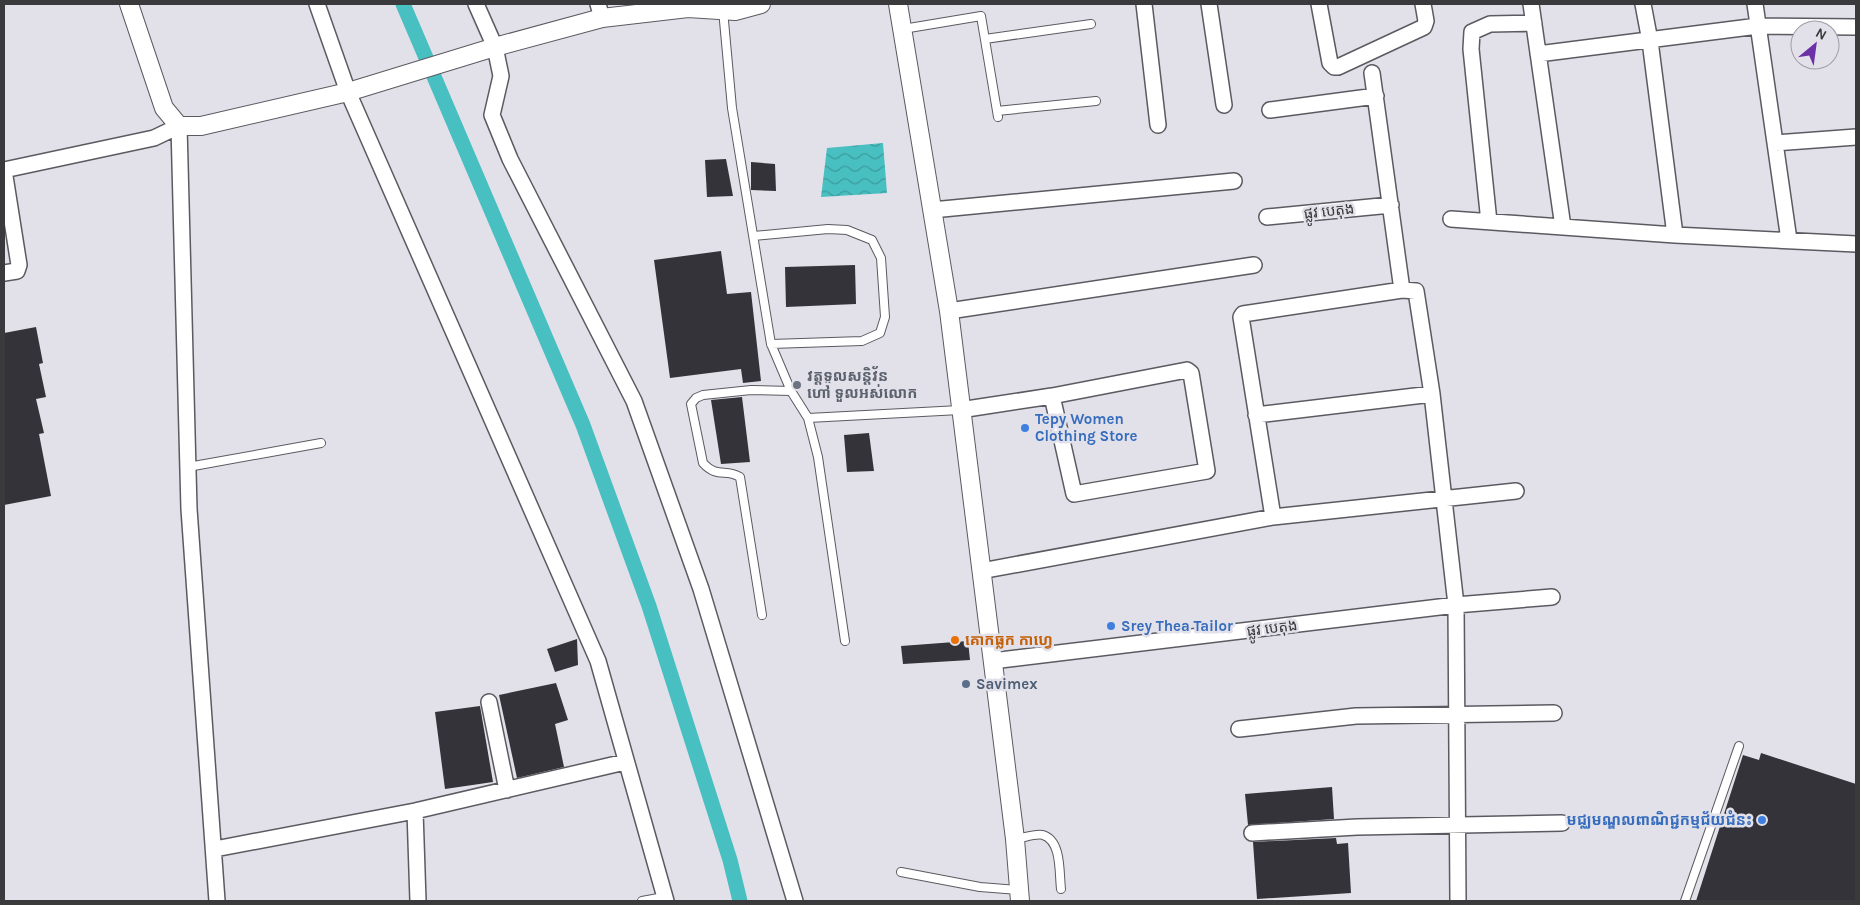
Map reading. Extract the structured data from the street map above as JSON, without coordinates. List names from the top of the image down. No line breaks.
{"streets":{"street":["ផ្លូវ បេតុង"]},"places":["វត្តទូលសន្តិវ័ន ហៅ ទួលអស់លោក","Tepy Women Clothing Store","Srey Thea Tailor","គោកធ្លក កាហ្វេ","Savimex","មជ្ឈមណ្ឌលពាណិជ្ជកម្មជ័យជំនះ"],"north":"top right"}
